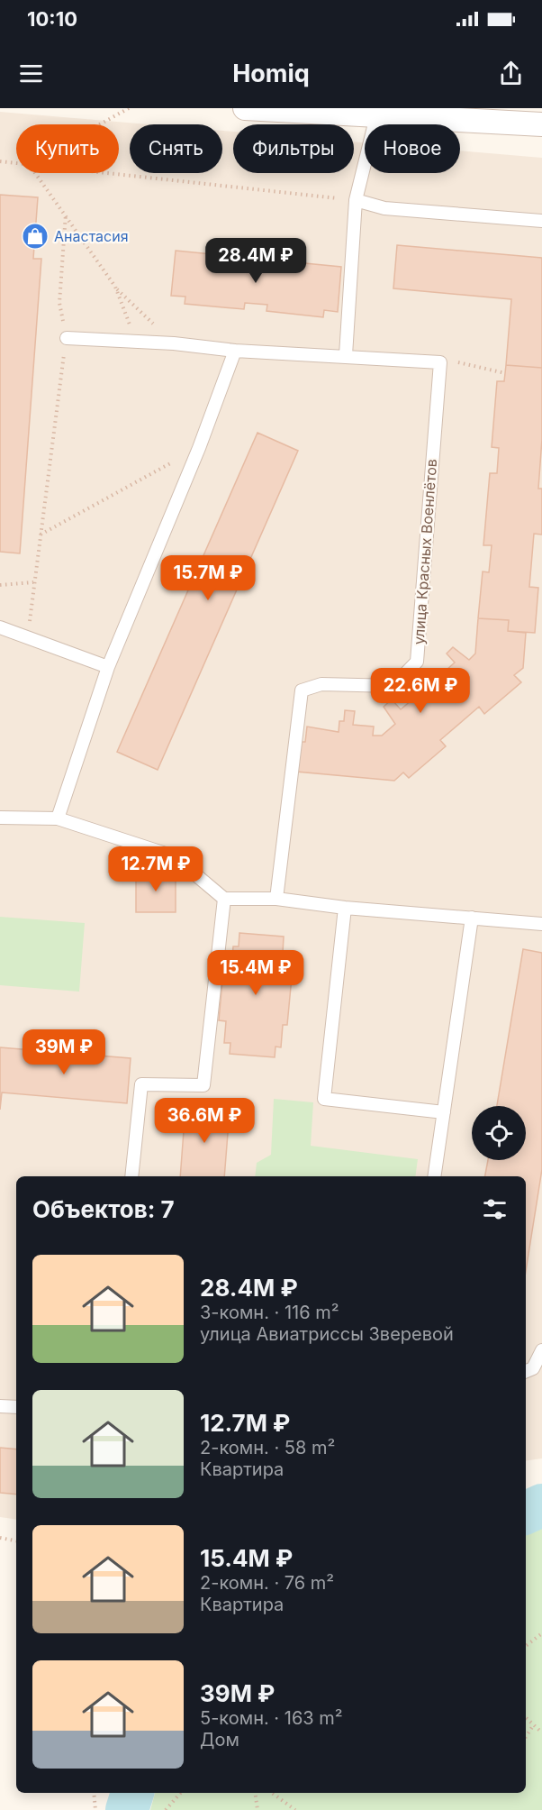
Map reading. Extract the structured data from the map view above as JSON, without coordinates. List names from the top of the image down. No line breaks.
{"streets":{"lane":["улица Красных Военлётов"]},"places":{"shop":["Анастасия"]},"page":{"status":"10:10","header":"Homiq","chip":["Купить","Снять","Фильтры","Новое"],"price":["28.4M ₽","15.7M ₽","22.6M ₽","12.7M ₽","15.4M ₽","39M ₽","36.6M ₽"],"heading":"Объектов: 7","list":[{"name":"28.4M ₽","note":"3-комн. · 116 m² · улица Авиатриссы Зверевой"},{"name":"12.7M ₽","note":"2-комн. · 58 m² · Квартира"},{"name":"15.4M ₽","note":"2-комн. · 76 m² · Квартира"},{"name":"39M ₽","note":"5-комн. · 163 m² · Дом"}]}}
